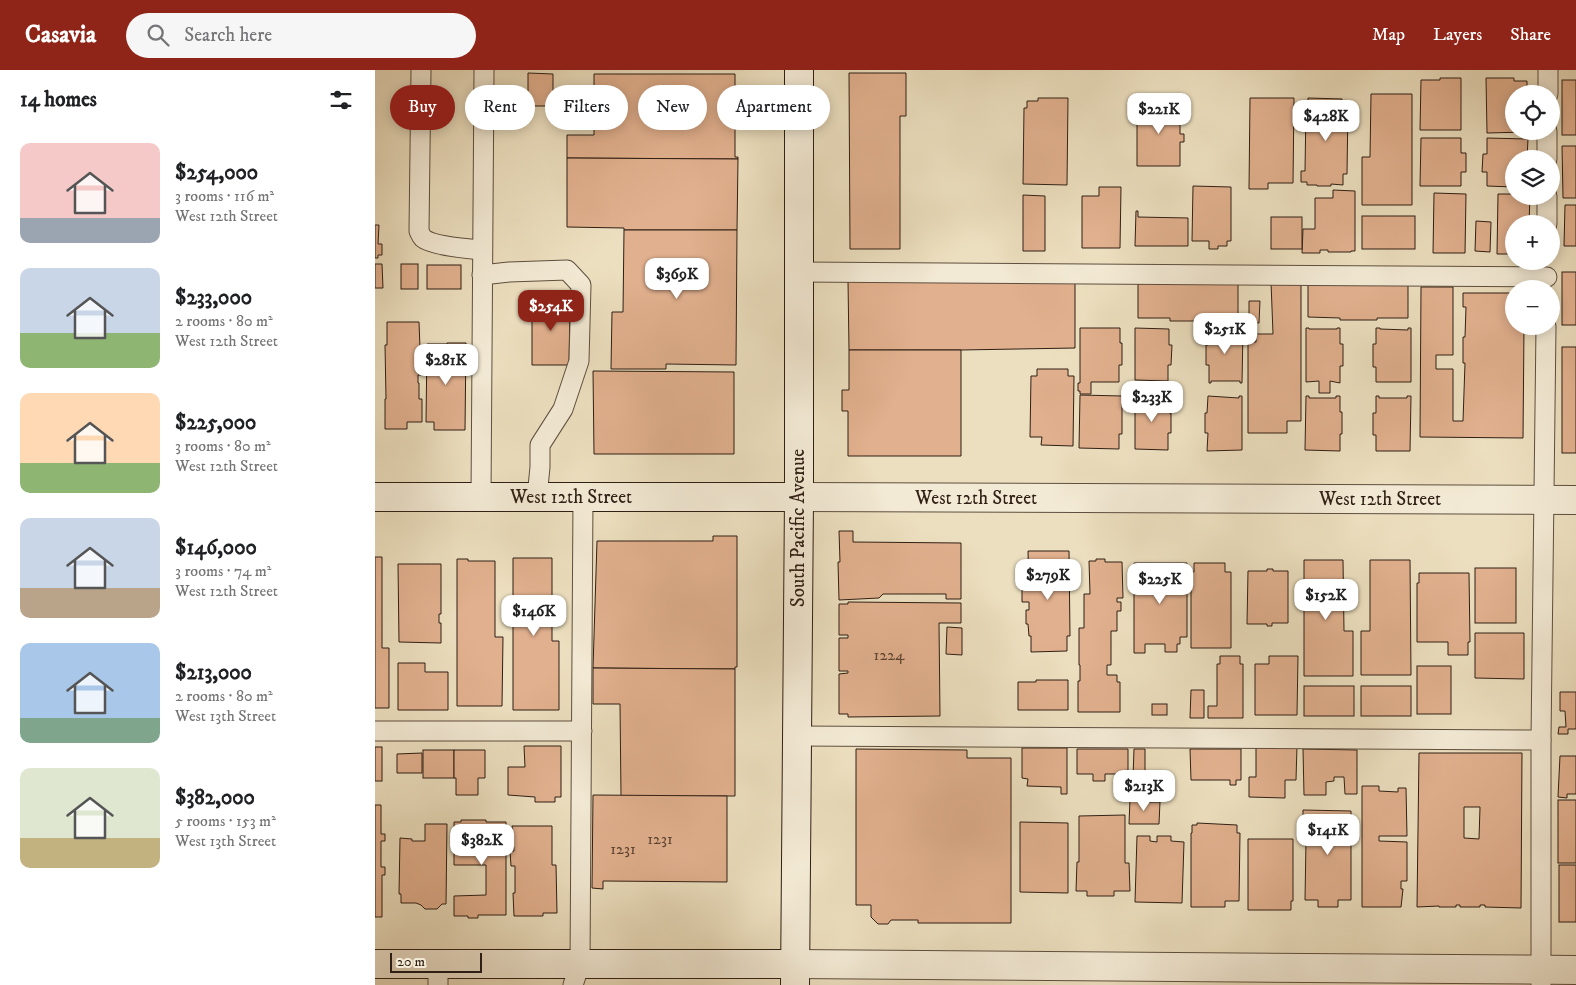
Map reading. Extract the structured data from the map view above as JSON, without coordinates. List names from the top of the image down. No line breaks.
{"streets":{"street":["West 12th Street","South Pacific Avenue"]},"crossings":[["West 12th Street","South Pacific Avenue"]],"house_numbers":["1224","1231","1231"],"scale_bar":"20 m","page":{"header":"Casavia","search":"Search here","nav":["Map","Layers","Share"],"heading":"14 homes","map_buttons":["+","−"],"chip":["Buy","Rent","Filters","New","Apartment"],"price":["$221K","$428K","$369K","$254K","$251K","$281K","$233K","$279K","$225K","$152K","$146K","$213K","$141K","$382K"],"list":[{"name":"$254,000","note":"3 rooms · 116 m² · West 12th Street"},{"name":"$233,000","note":"2 rooms · 80 m² · West 12th Street"},{"name":"$225,000","note":"3 rooms · 80 m² · West 12th Street"},{"name":"$146,000","note":"3 rooms · 74 m² · West 12th Street"},{"name":"$213,000","note":"2 rooms · 80 m² · West 13th Street"},{"name":"$382,000","note":"5 rooms · 153 m² · West 13th Street"}],"scale":"20 m"}}
